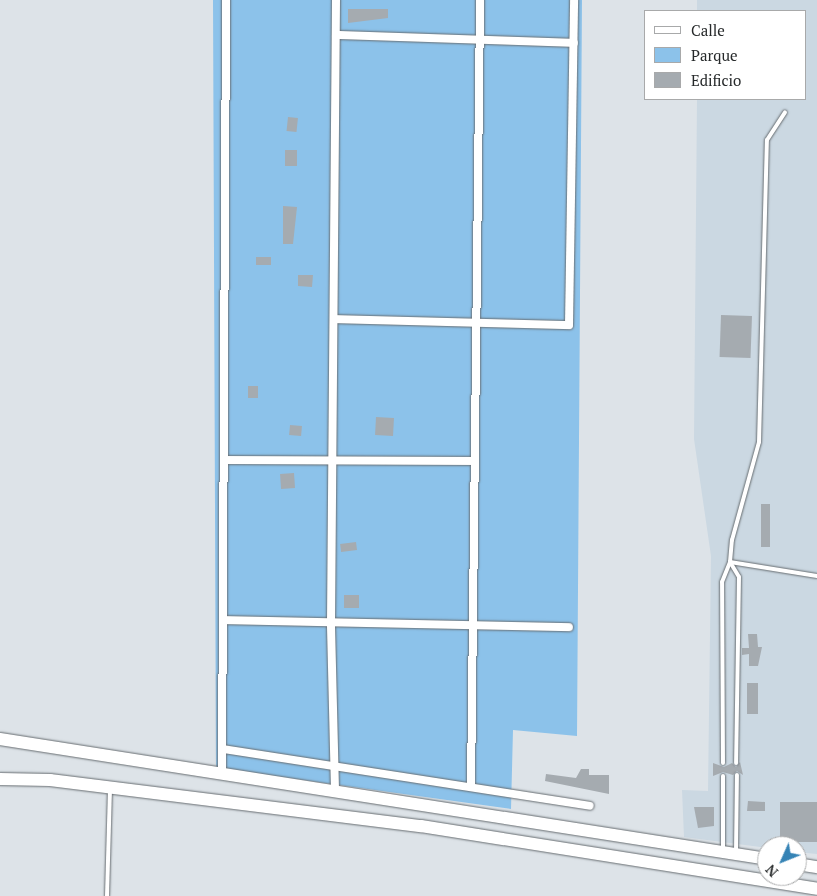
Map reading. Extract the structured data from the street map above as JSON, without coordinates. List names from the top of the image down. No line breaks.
{"legend":["Calle","Parque","Edificio"],"north":"bottom left"}
